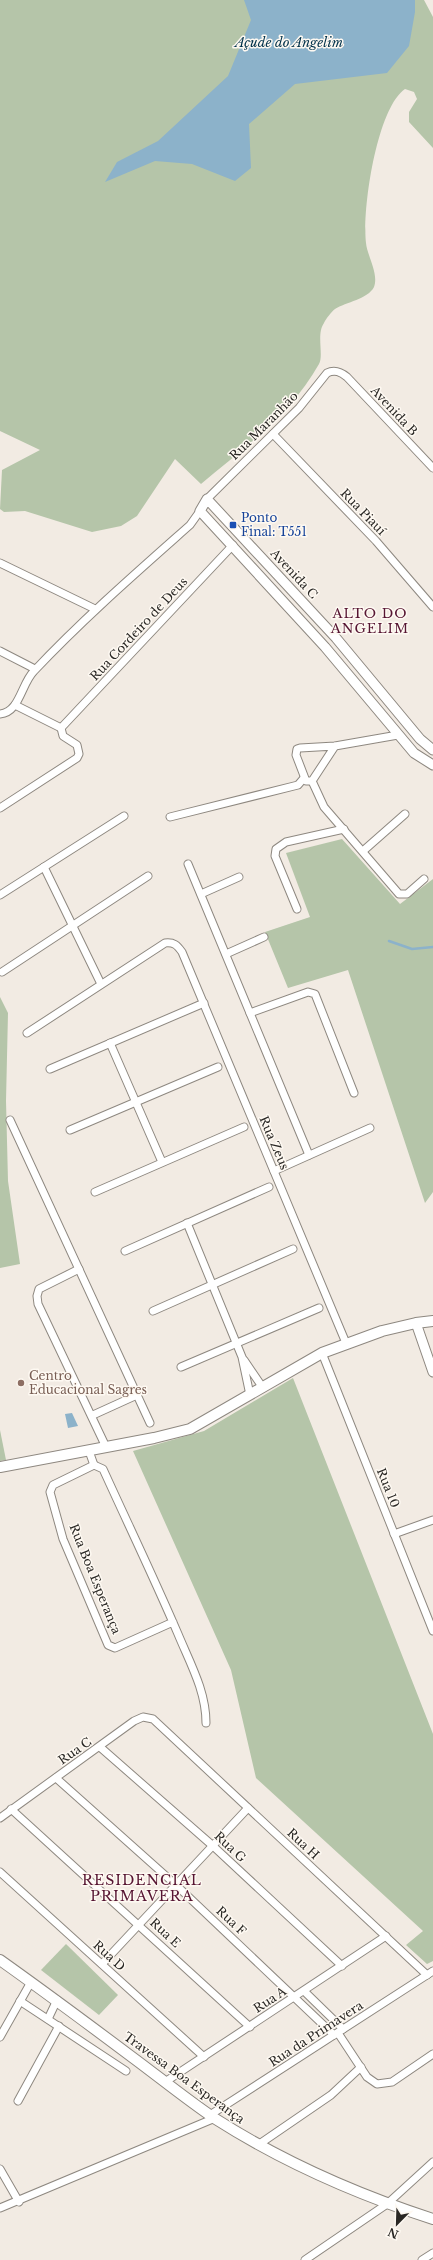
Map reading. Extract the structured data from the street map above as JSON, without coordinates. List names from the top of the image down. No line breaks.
{"streets":{"main road":["Travessa Boa Esperança"],"street":["Avenida B","Rua Maranhão","Rua Piauí","Avenida C","Rua Cordeiro de Deus","Rua Zeus","Rua 10","Rua Boa Esperança","Rua C","Rua H","Rua G","Rua F","Rua E","Rua D","Rua A","Rua da Primavera"]},"crossings":[["Avenida B","Rua Maranhão"],["Rua Maranhão","Rua Piauí"],["Rua Maranhão","Avenida C"],["Avenida C","Rua Cordeiro de Deus"],["Rua C","Rua H"],["Rua C","Rua G"],["Rua C","Rua F"],["Rua C","Rua E"],["Rua H","Rua A"],["Rua H","Rua da Primavera"],["Rua G","Rua A"],["Rua F","Rua A"],["Rua F","Rua da Primavera"],["Rua E","Rua A"],["Rua D","Rua A"],["Rua A","Travessa Boa Esperança"],["Rua da Primavera","Travessa Boa Esperança"]],"districts":["ALTO DO ANGELIM","RESIDENCIAL PRIMAVERA"],"water":["Açude do Angelim"],"places":{"transit":["Ponto Final: T551"],"other":["Centro Educacional Sagres"]},"north":"bottom left"}
